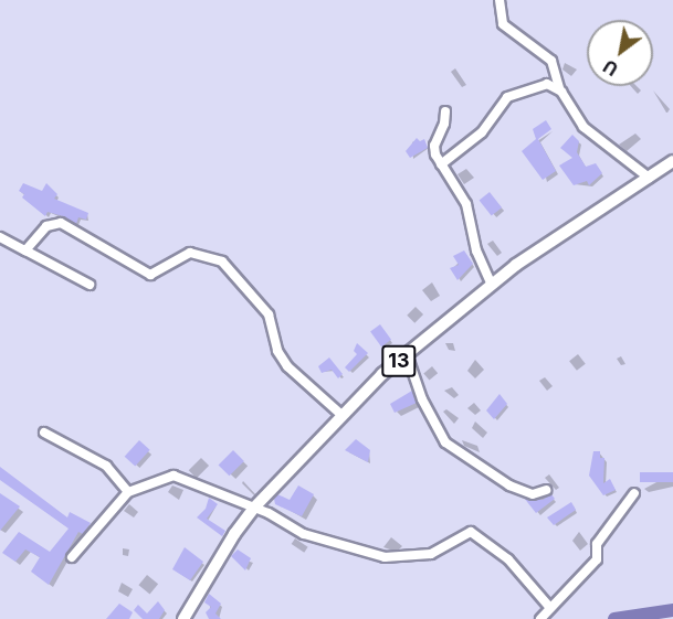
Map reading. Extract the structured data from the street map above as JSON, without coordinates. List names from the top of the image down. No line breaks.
{"streets":{"highway":["13"]},"north":"bottom left"}
